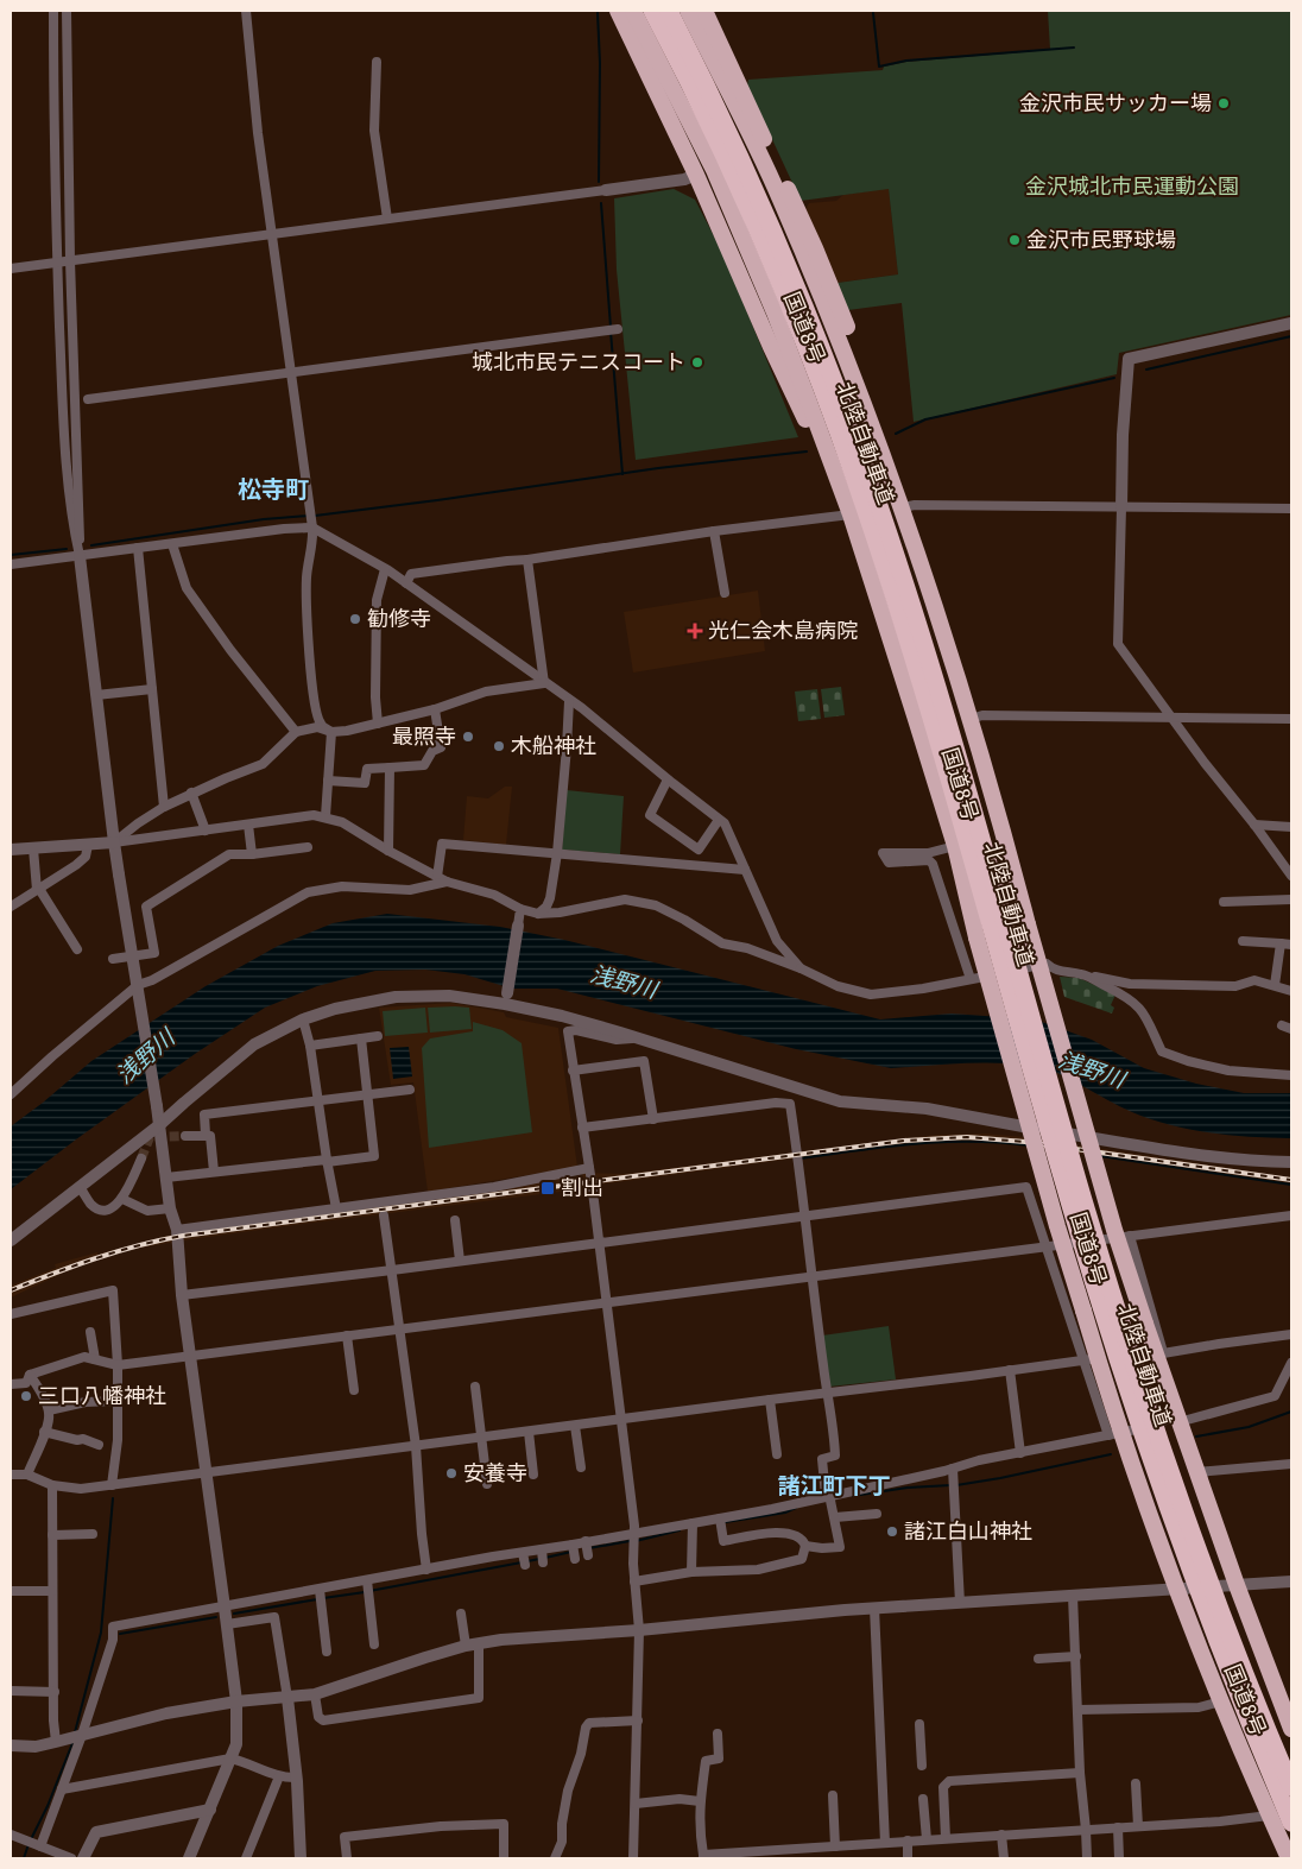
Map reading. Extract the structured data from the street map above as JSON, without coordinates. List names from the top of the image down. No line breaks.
{"streets":{"highway":["国道8号","北陸自動車道"]},"districts":["松寺町","諸江町下丁"],"water":["浅野川"],"parks":["金沢城北市民運動公園"],"places":{"other":["金沢市民サッカー場","金沢市民野球場","城北市民テニスコート","勧修寺","最照寺","木船神社","三口八幡神社","安養寺","諸江白山神社"],"health":["光仁会木島病院"],"transit":["割出"]}}
